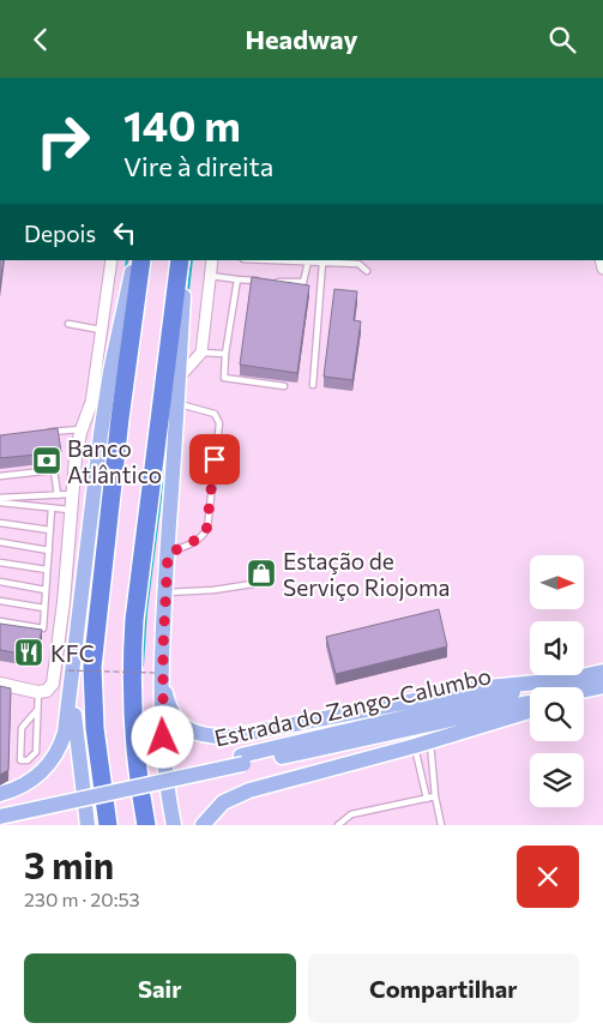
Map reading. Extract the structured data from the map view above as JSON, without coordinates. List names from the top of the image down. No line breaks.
{"streets":{"main road":["Estrada do Zango-Calumbo"]},"places":{"bank":["Banco Atlântico"],"shop":["Estação de Serviço Riojoma"],"restaurant":["KFC"]},"north":"right","page":{"header":"Headway","turn":["140 m","Vire à direita"],"then":"Depois","heading":["3 min","230 m · 20:53"],"buttons":["Sair","Compartilhar"]}}
